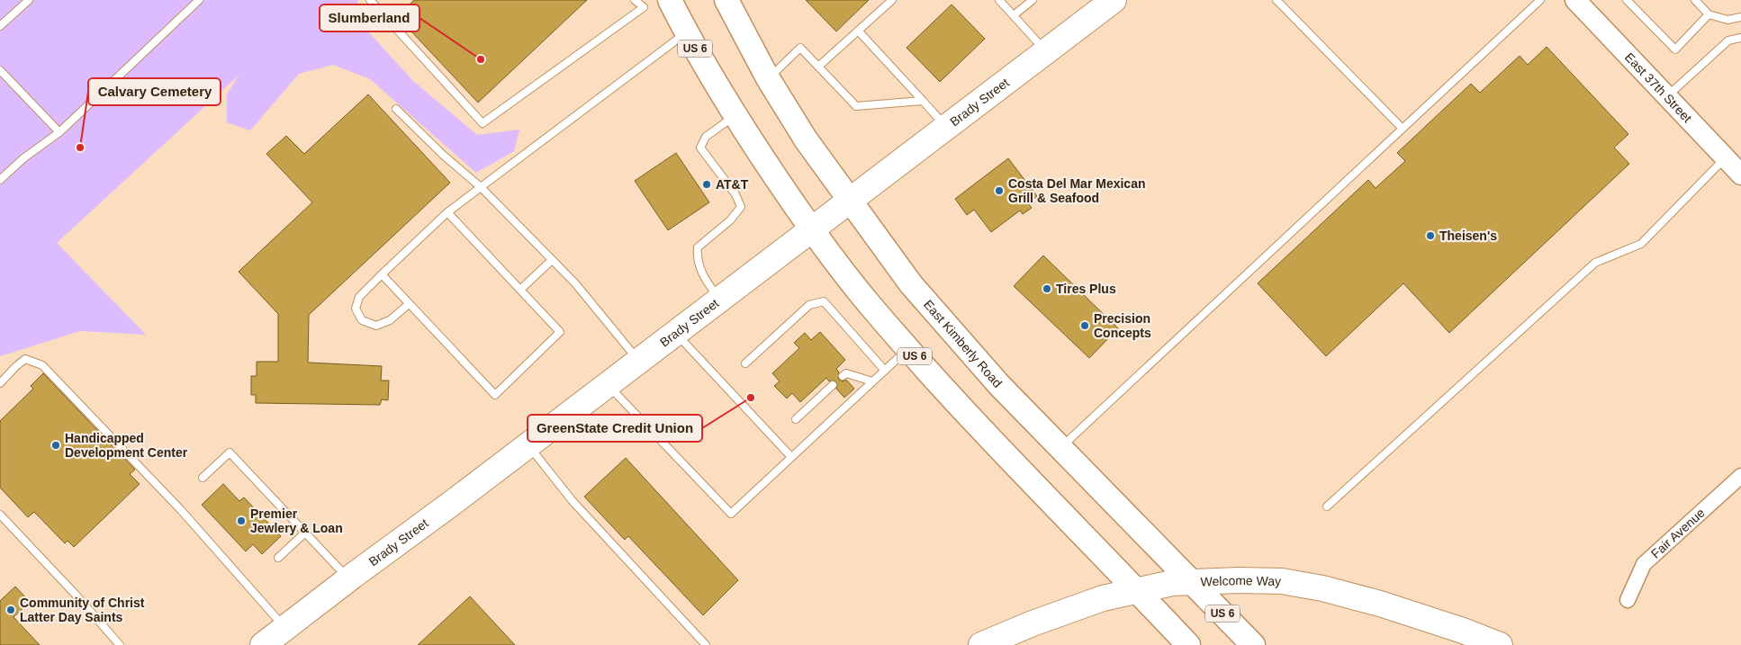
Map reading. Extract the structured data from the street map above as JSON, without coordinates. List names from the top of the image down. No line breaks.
{"streets":{"highway":["Brady Street","Welcome Way"],"main road":["US 6","East Kimberly Road"],"street":["East 37th Street","Fair Avenue"]},"crossings":[["US 6","Brady Street"],["US 6","Welcome Way"],["Brady Street","East Kimberly Road"],["East Kimberly Road","Welcome Way"]],"places":["Slumberland","Calvary Cemetery","AT&T","Costa Del Mar Mexican Grill & Seafood","Theisen's","Tires Plus","Precision Concepts","GreenState Credit Union","Handicapped Development Center","Premier Jewlery & Loan","Community of Christ Latter Day Saints"]}
